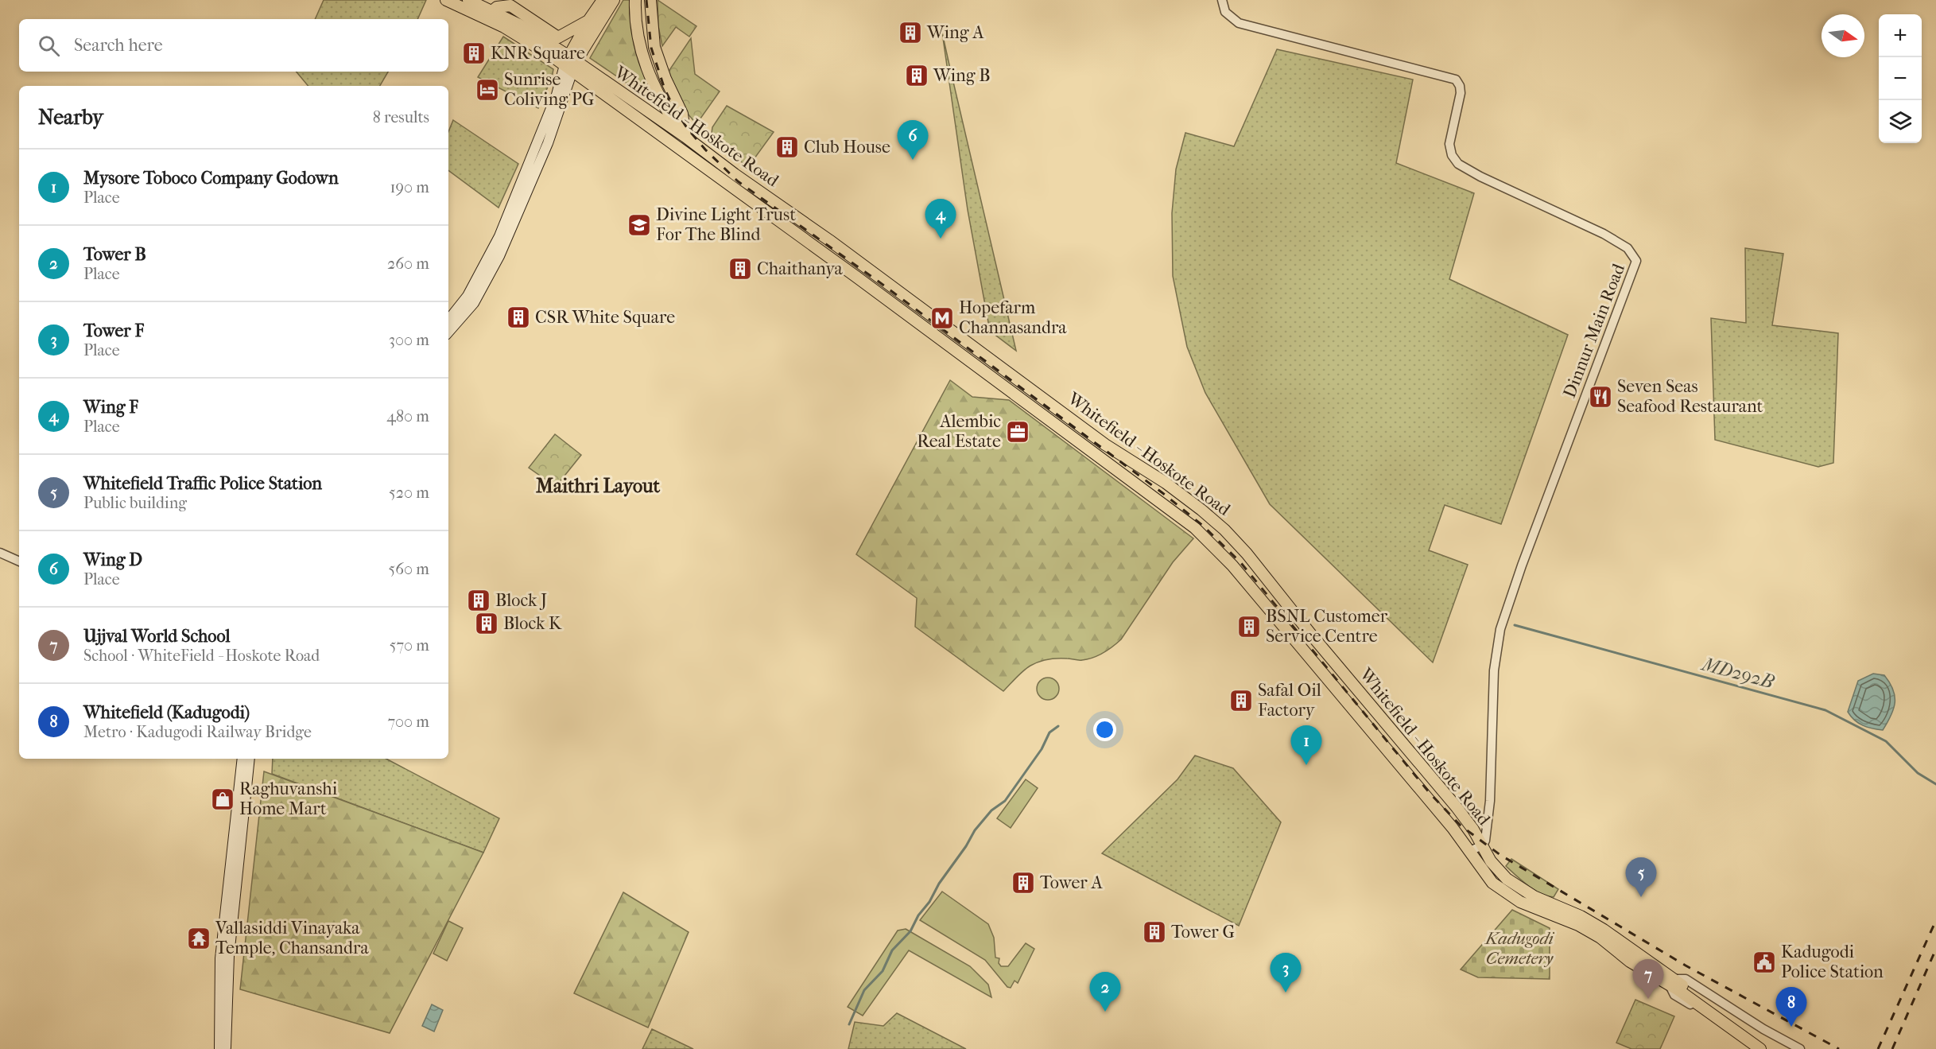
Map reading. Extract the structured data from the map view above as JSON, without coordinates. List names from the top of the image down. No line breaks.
{"streets":{"main road":["Whitefield - Hoskote Road"],"street":["Dinnur Main Road"]},"crossings":[["Whitefield - Hoskote Road","Dinnur Main Road"]],"districts":["Maithri Layout"],"water":["MD292B"],"parks":["Kadugodi Cemetery"],"places":{"building":["Wing A","KNR Square","Wing B","Club House","Chaithanya","CSR White Square","Block J","Block K","BSNL Customer Service Centre","Safal Oil Factory","Tower A","Tower G"],"hotel":["Sunrise Coliving PG"],"school or university":["Divine Light Trust For The Blind"],"metro station":["Hopefarm Channasandra"],"restaurant":["Seven Seas Seafood Restaurant"],"office":["Alembic Real Estate"],"shop":["Raghuvanshi Home Mart"],"temple":["Vallasiddi Vinayaka Temple, Chansandra"],"public building":["Kadugodi Police Station"]},"north":"right","page":{"map_buttons":["+","−"],"search":"Search here","heading":["Nearby","8 results"],"pins":["6","4","1","5","3","7","2","8"],"list":[{"mark":"1","name":"Mysore Toboco Company Godown","note":"Place","value":"190 m"},{"mark":"2","name":"Tower B","note":"Place","value":"260 m"},{"mark":"3","name":"Tower F","note":"Place","value":"300 m"},{"mark":"4","name":"Wing F","note":"Place","value":"480 m"},{"mark":"5","name":"Whitefield Traffic Police Station","note":"Public building","value":"520 m"},{"mark":"6","name":"Wing D","note":"Place","value":"560 m"},{"mark":"7","name":"Ujjval World School","note":"School · WhiteField - Hoskote Road","value":"570 m"},{"mark":"8","name":"Whitefield (Kadugodi)","note":"Metro · Kadugodi Railway Bridge","value":"700 m"}]}}
